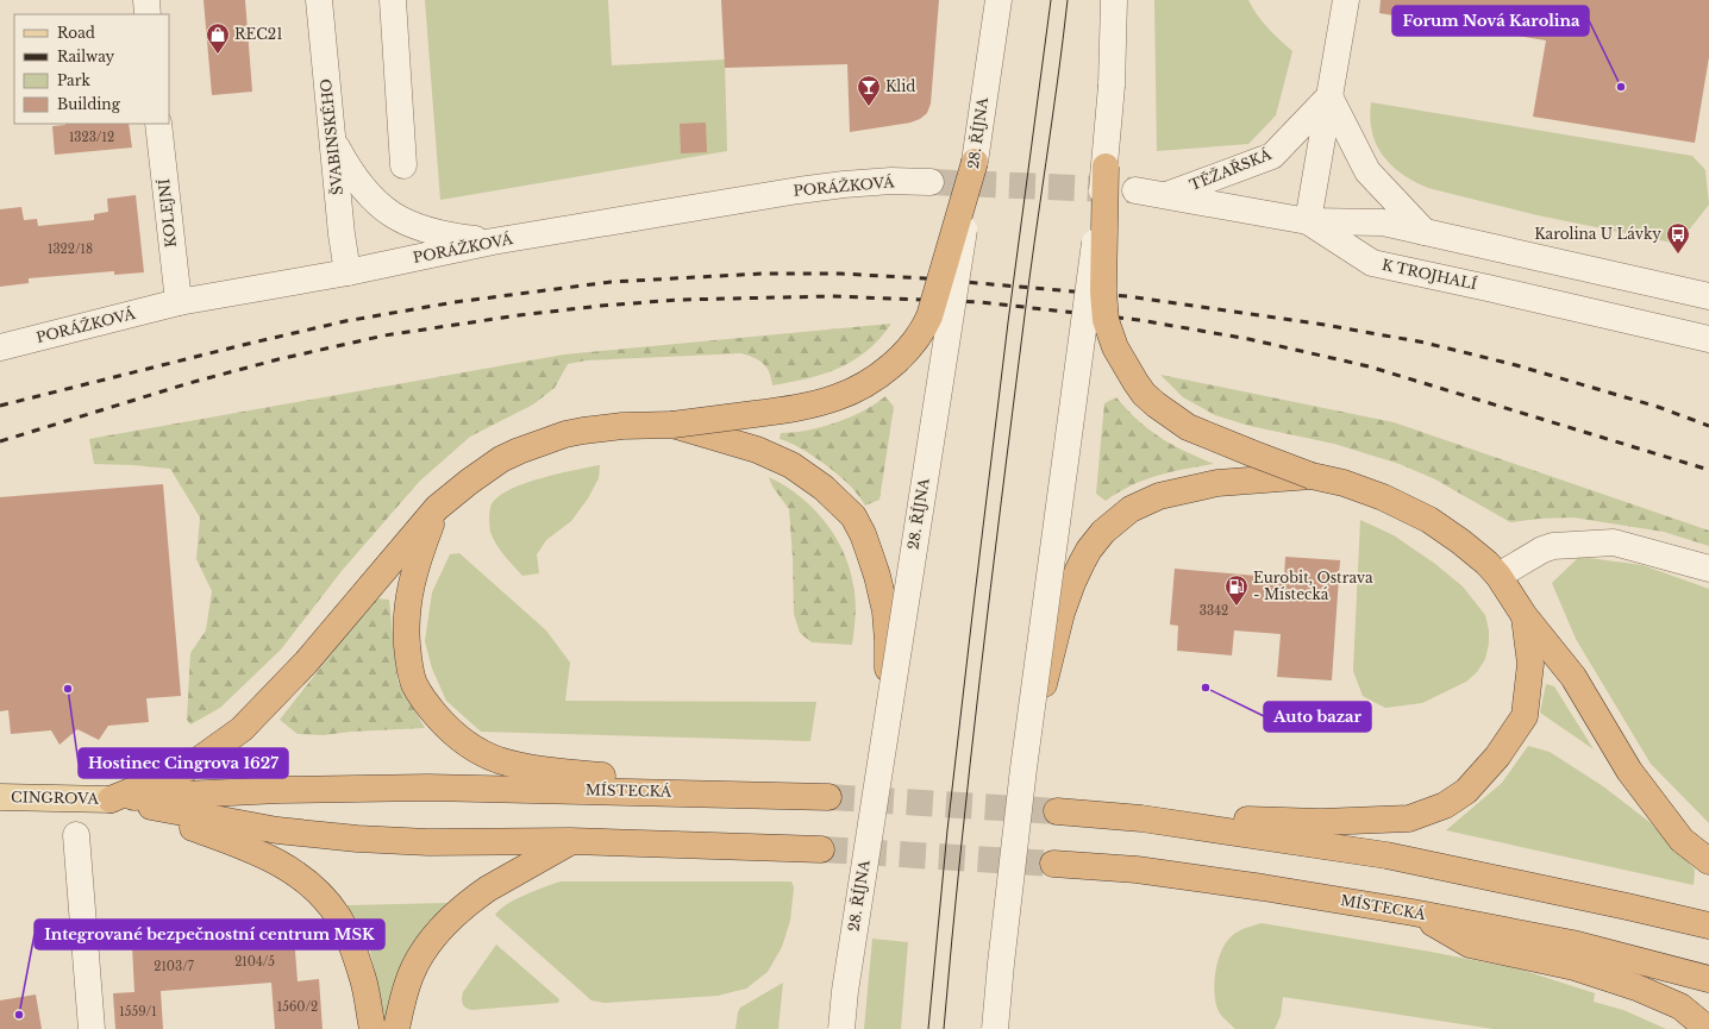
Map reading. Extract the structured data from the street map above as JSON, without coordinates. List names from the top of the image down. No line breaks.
{"streets":{"highway":["MÍSTECKÁ"],"main road":["CINGROVA"],"street":["28. ŘÍJNA","ŠVABINSKÉHO","TĚŽAŘSKÁ","PORÁŽKOVÁ","KOLEJNÍ","K TROJHALÍ"]},"crossings":[["ŠVABINSKÉHO","PORÁŽKOVÁ"],["PORÁŽKOVÁ","KOLEJNÍ"],["MÍSTECKÁ","CINGROVA"]],"places":{"shop":["REC21"],"other":["Forum Nová Karolina","Auto bazar","Hostinec Cingrova 1627","Integrované bezpečnostní centrum MSK"],"bar":["Klid"],"bus stop":["Karolina U Lávky"],"fuel station":["Eurobit, Ostrava - Místecká"]},"house_numbers":["1323/12","1322/18","3342","2104/5","2103/7","1560/2","1559/1"],"legend":["Road","Railway","Park","Building"]}
